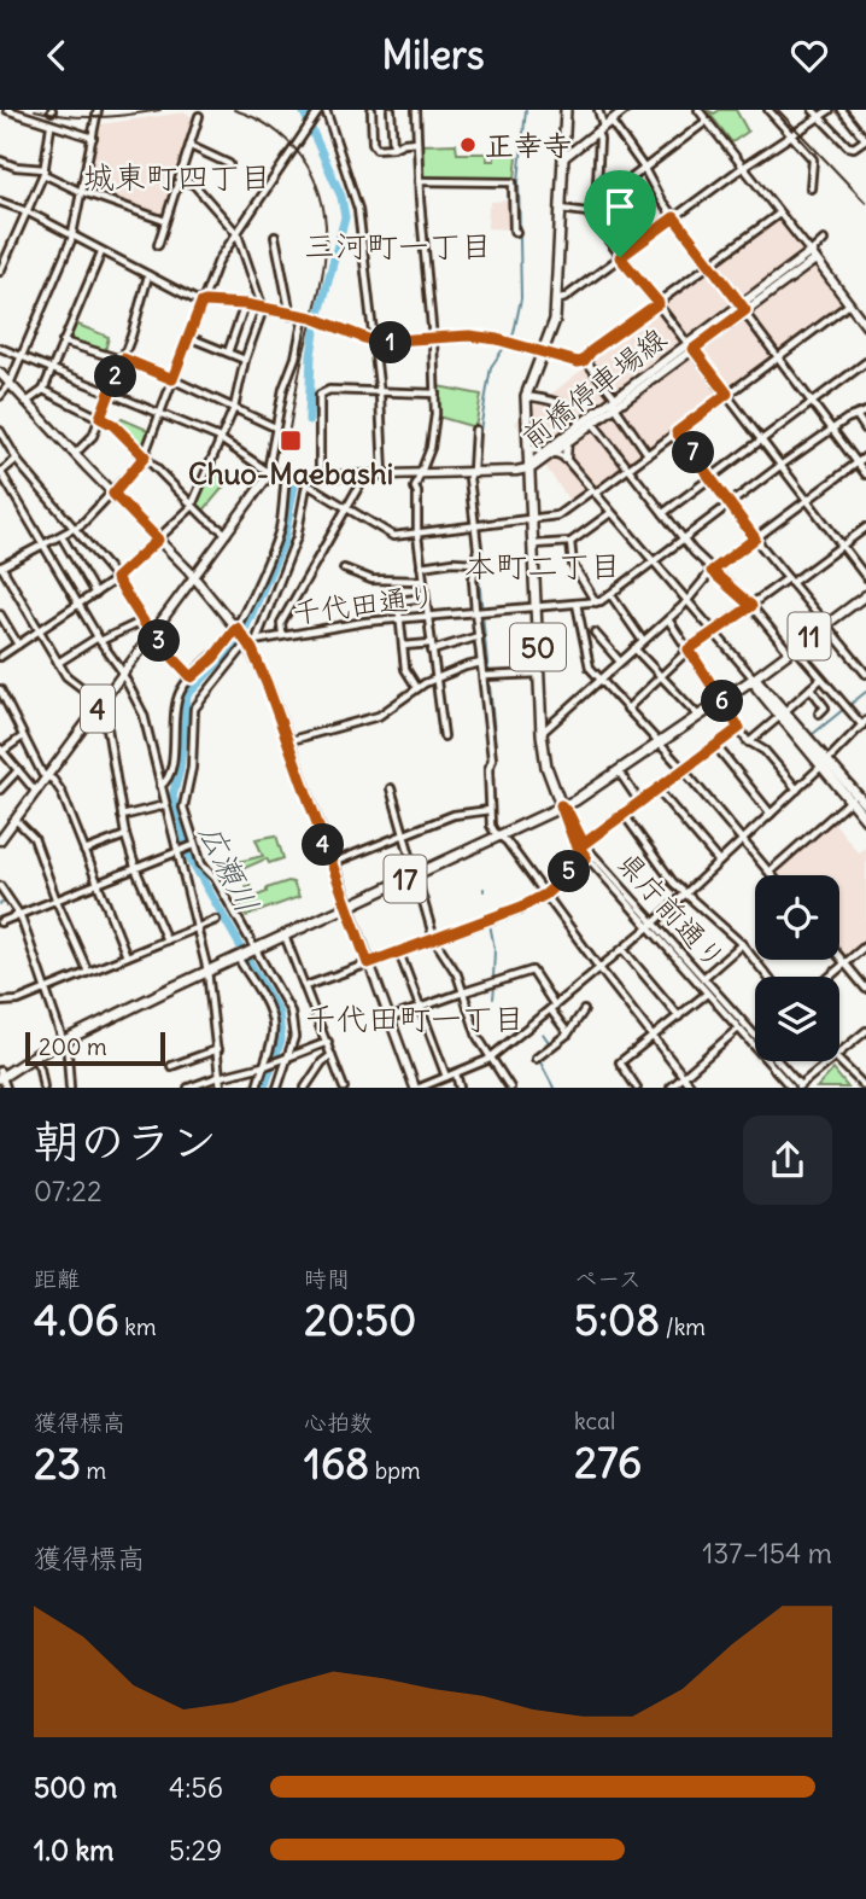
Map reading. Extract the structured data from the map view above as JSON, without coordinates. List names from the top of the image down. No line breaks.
{"streets":{"highway":["50","17"],"main road":["前橋停車場線","11","4"],"street":["千代田通り","県庁前通り"]},"crossings":[["前橋停車場線","50"],["千代田通り","50"],["11","17"],["50","17"],["50","県庁前通り"],["17","県庁前通り"]],"districts":["城東町四丁目","三河町一丁目","本町二丁目","千代田町一丁目"],"water":["広瀬川"],"places":{"other":["正幸寺"],"transit":["Chuo-Maebashi"]},"scale_bar":"200 m","page":{"header":"Milers","pins":["1","2","7","3","6","4","5"],"scale":"200 m","heading":["朝のラン","07:22"],"stats":[["距離","4.06 km"],["時間","20:50"],["ペース","5:08 /km"],["獲得標高","23 m"],["心拍数","168 bpm"],["kcal","276"]],"chart":["獲得標高","137–154 m"],"list":[{"name":"500 m","note":"4:56"},{"name":"1.0 km","note":"5:29"}]}}
